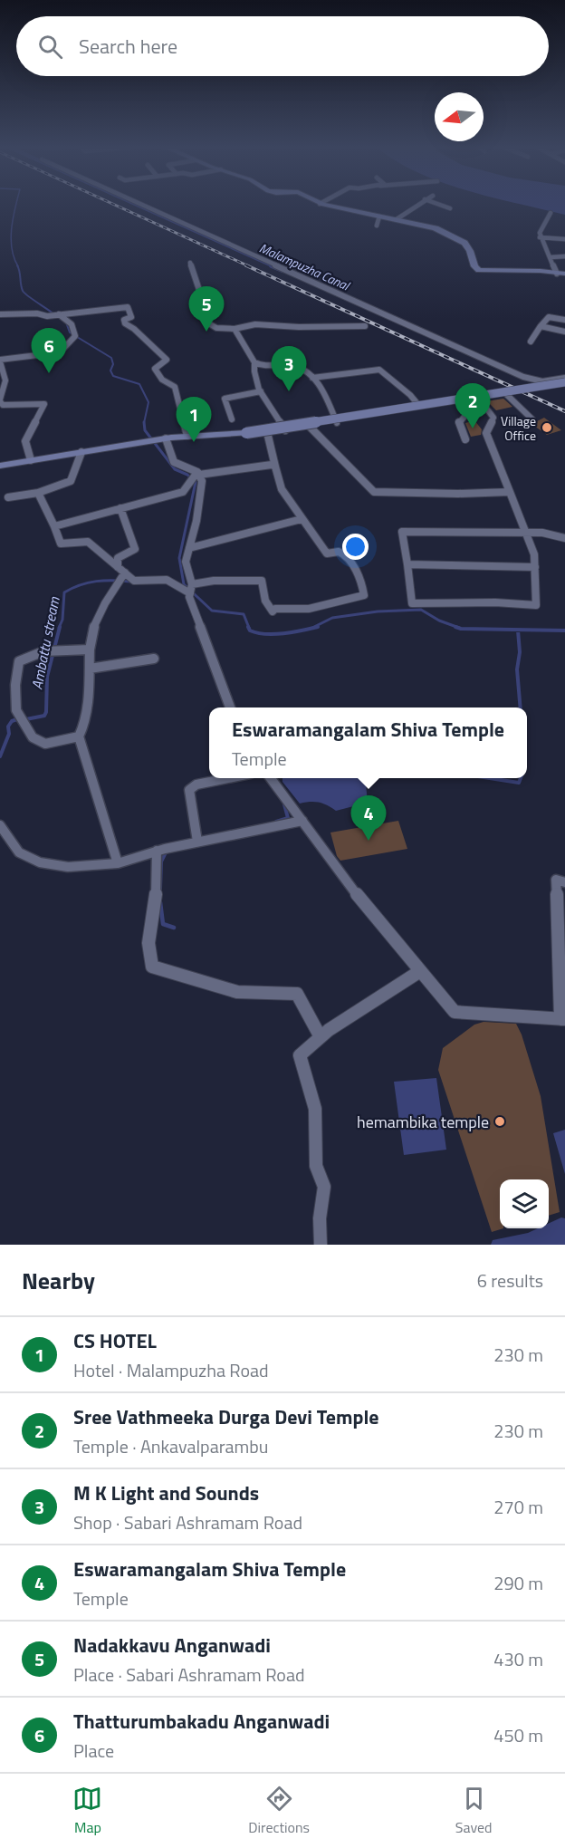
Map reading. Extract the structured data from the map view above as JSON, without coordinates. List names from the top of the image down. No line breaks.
{"water":["Malampuzha Canal","Ambattu stream"],"places":["Village Office","hemambika temple"],"north":"left","page":{"search":"Search here","pins":["5","6","3","2","1","4"],"popup":["Eswaramangalam Shiva Temple","Temple"],"heading":["Nearby","6 results"],"list":[{"mark":"1","name":"CS HOTEL","note":"Hotel · Malampuzha Road","value":"230 m"},{"mark":"2","name":"Sree Vathmeeka Durga Devi Temple","note":"Temple · Ankavalparambu","value":"230 m"},{"mark":"3","name":"M K Light and Sounds","note":"Shop · Sabari Ashramam Road","value":"270 m"},{"mark":"4","name":"Eswaramangalam Shiva Temple","note":"Temple","value":"290 m"},{"mark":"5","name":"Nadakkavu Anganwadi","note":"Place · Sabari Ashramam Road","value":"430 m"},{"mark":"6","name":"Thatturumbakadu Anganwadi","note":"Place","value":"450 m"}],"nav":["Map","Directions","Saved"]}}
